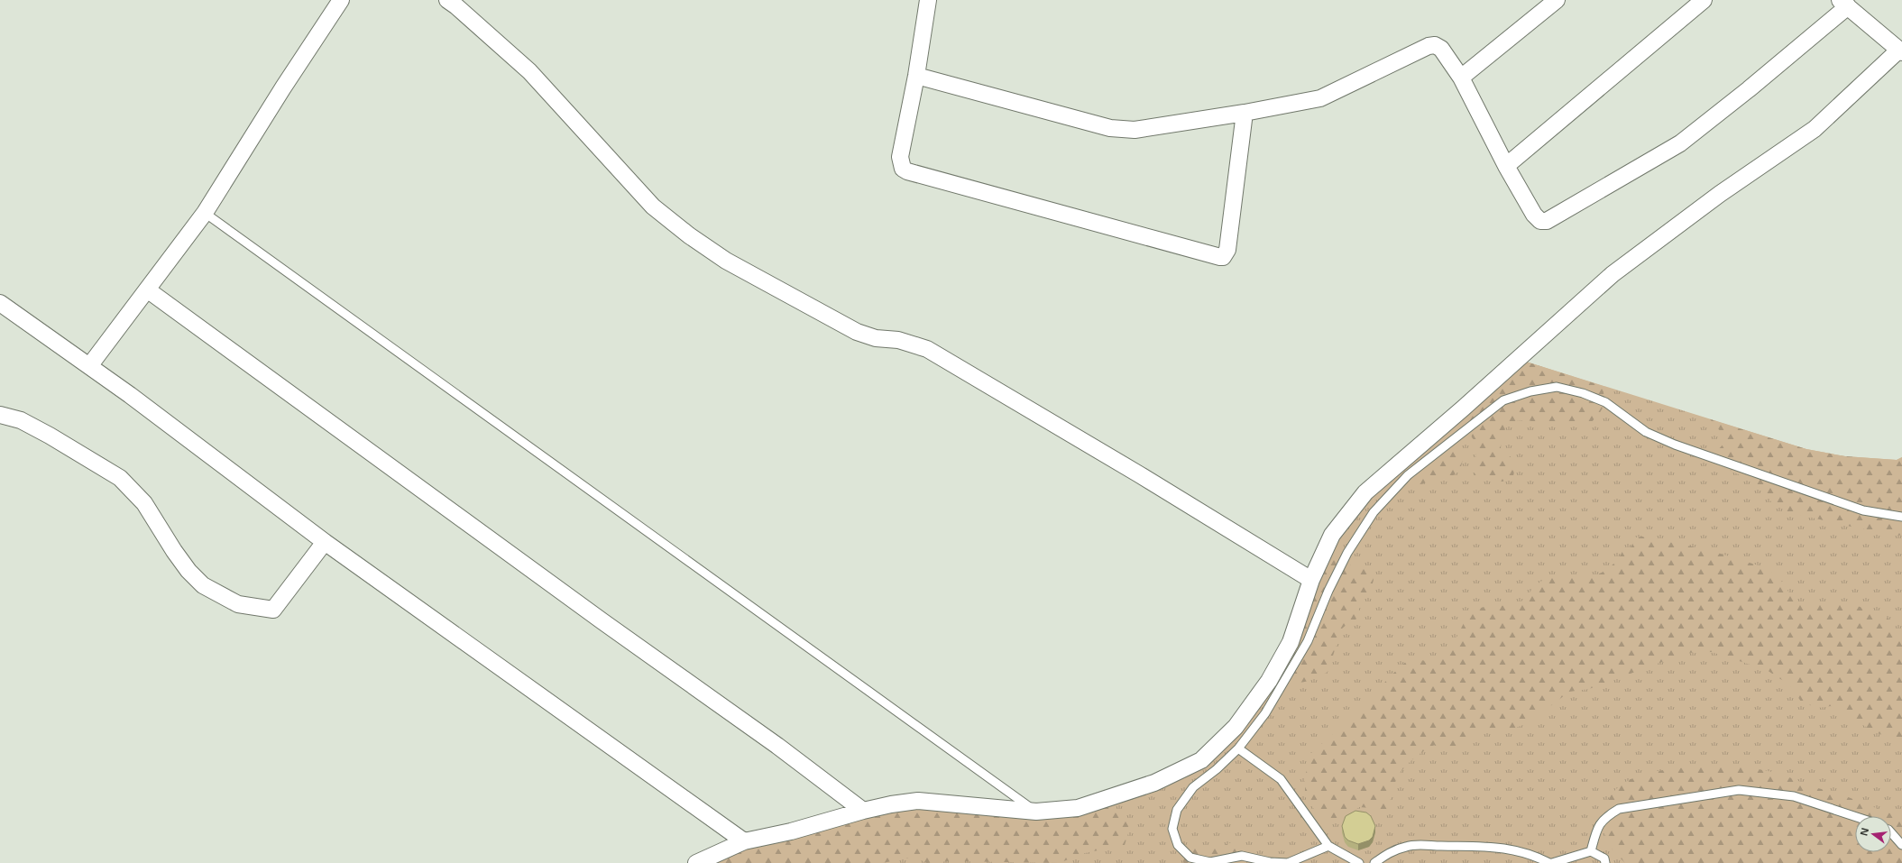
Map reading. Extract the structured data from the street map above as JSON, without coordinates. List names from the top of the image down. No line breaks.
{"north":"left"}
